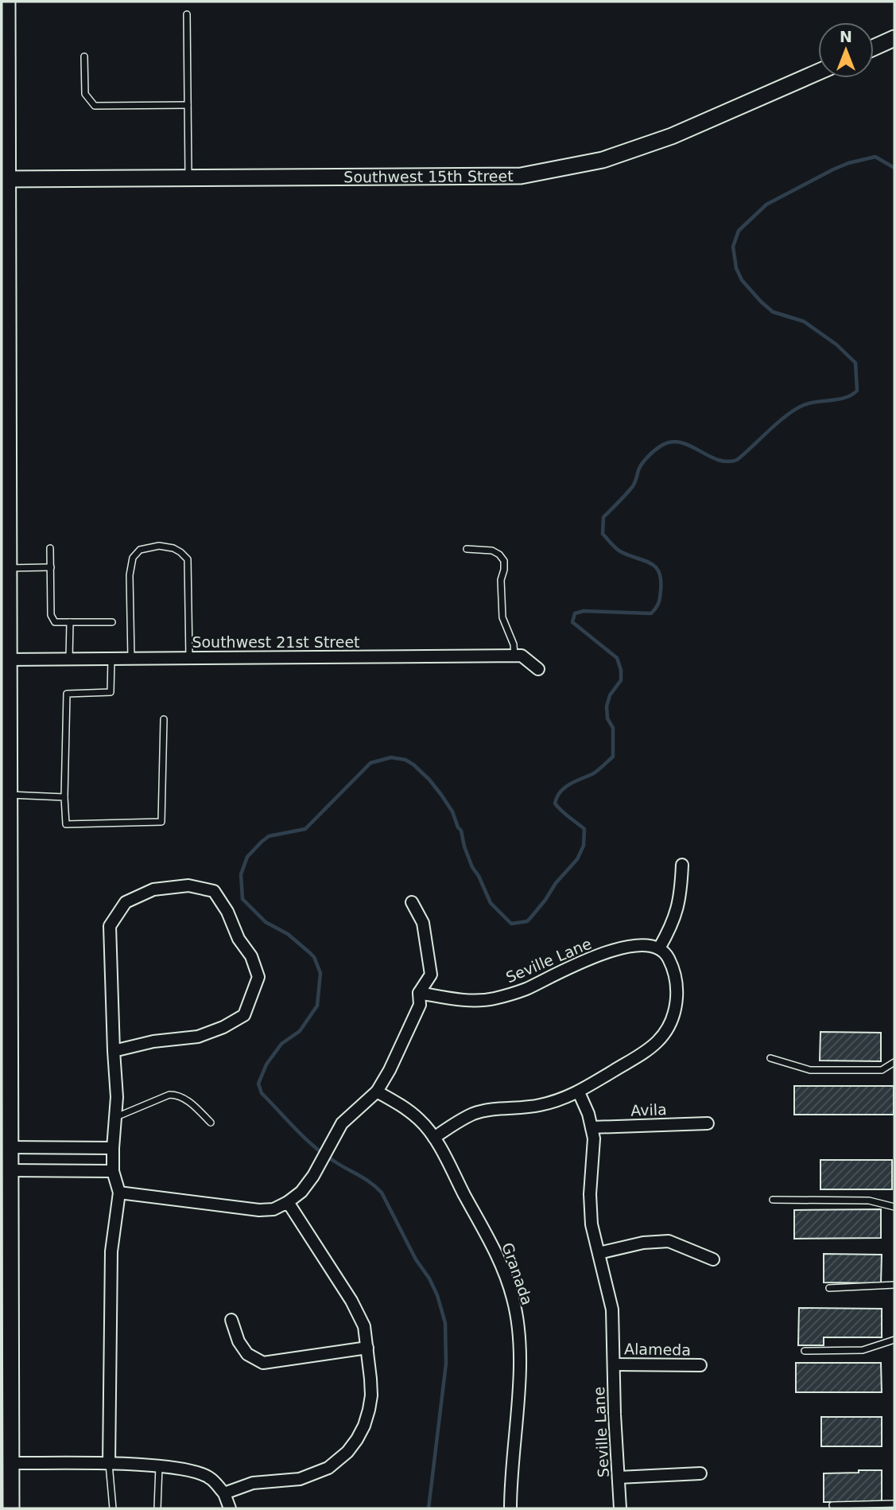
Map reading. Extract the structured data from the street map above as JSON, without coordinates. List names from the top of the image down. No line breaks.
{"streets":{"main road":["Southwest 15th Street"],"street":["Southwest 21st Street","Seville Lane","Avila","Granada","Alameda"]},"crossings":[["Seville Lane","Avila"],["Seville Lane","Alameda"]],"north":"top"}
